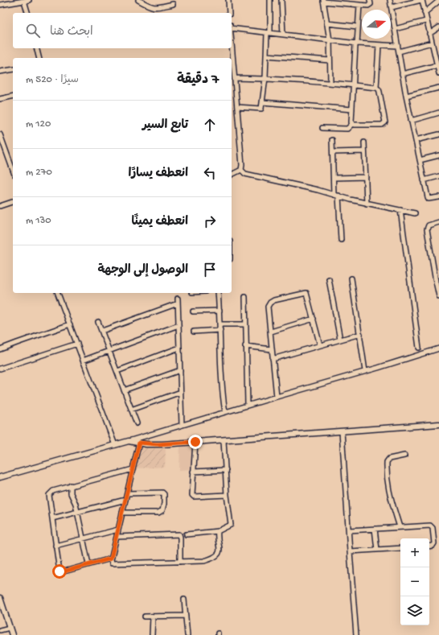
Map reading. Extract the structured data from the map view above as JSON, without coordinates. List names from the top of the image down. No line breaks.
{"north":"right","page":{"search":"ابحث هنا","heading":["7 دقيقة","سيرًا · 520 m"],"list":[["تابع السير","120 m"],["انعطف يسارًا","270 m"],["انعطف يمينًا","130 m"],"الوصول إلى الوجهة"],"map_buttons":["+","−"]}}
